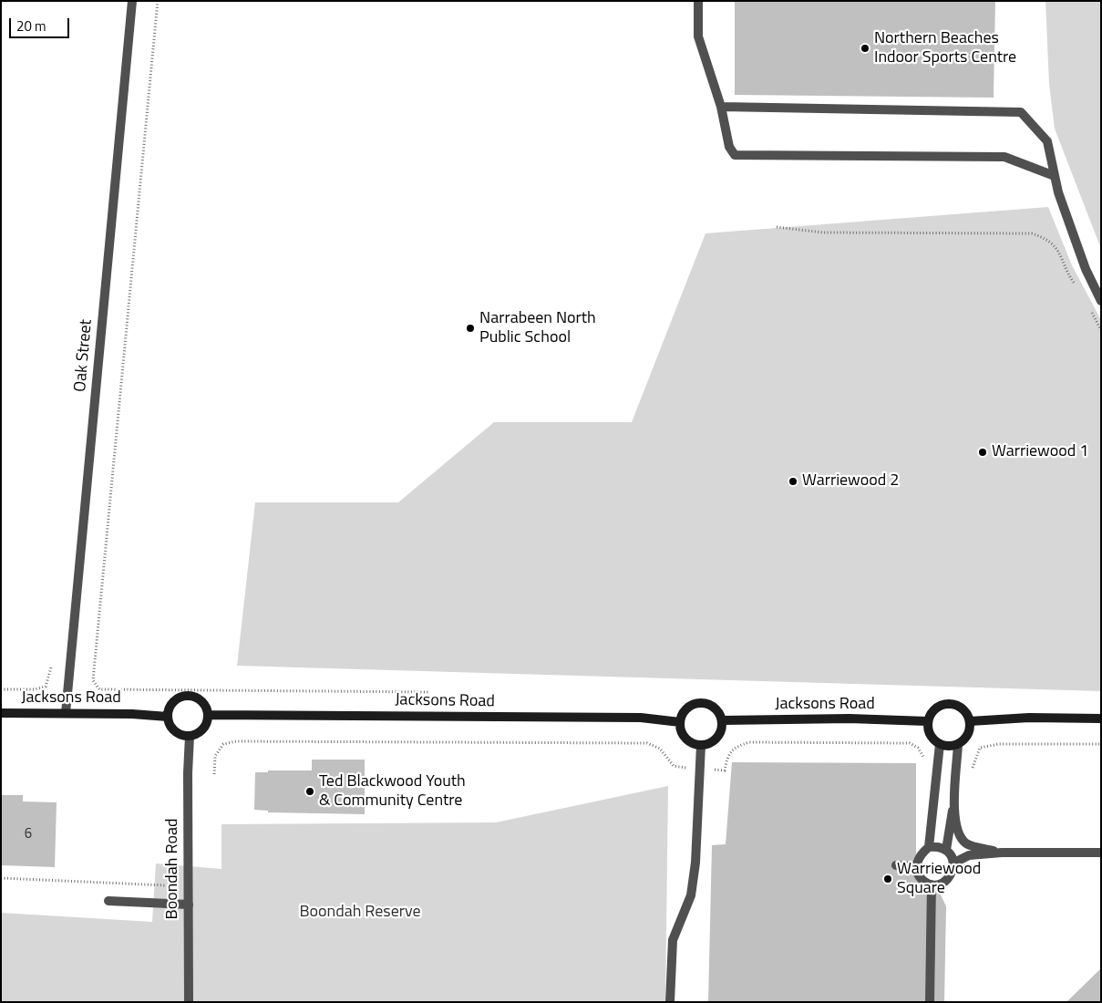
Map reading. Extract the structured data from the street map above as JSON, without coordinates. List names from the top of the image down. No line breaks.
{"streets":{"street":["Oak Street","Jacksons Road","Boondah Road"]},"crossings":[["Oak Street","Jacksons Road"],["Jacksons Road","Boondah Road"]],"parks":["Boondah Reserve"],"places":["Northern Beaches Indoor Sports Centre","Narrabeen North Public School","Warriewood 1","Warriewood 2","Ted Blackwood Youth & Community Centre","Warriewood Square"],"house_numbers":["6"],"scale_bar":"20 m"}
